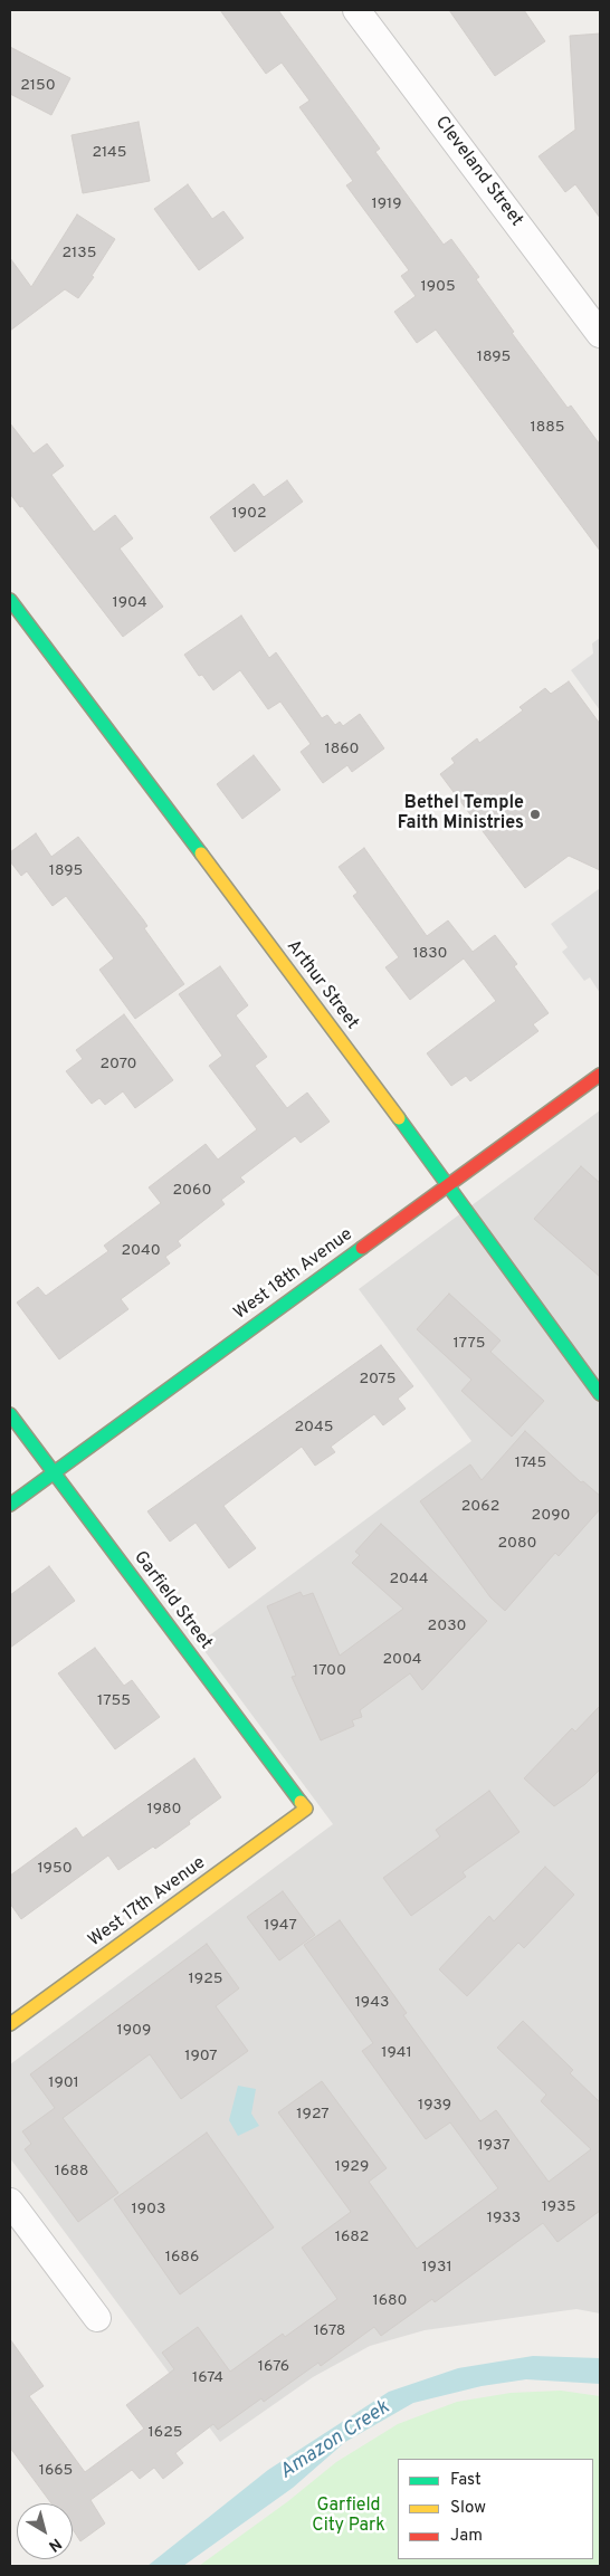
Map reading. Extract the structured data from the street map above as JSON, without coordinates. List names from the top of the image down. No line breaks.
{"streets":{"street":["Cleveland Street","Arthur Street","West 18th Avenue","Garfield Street","West 17th Avenue"]},"crossings":[["Arthur Street","West 18th Avenue"],["West 18th Avenue","Garfield Street"],["Garfield Street","West 17th Avenue"]],"water":["Amazon Creek"],"parks":["Garfield City Park"],"places":["Bethel Temple Faith Ministries"],"house_numbers":["2150","2145","1919","2135","1905","1895","1885","1902","1904","1860","1895","1830","2070","2060","2040","1775","2075","2045","1745","2062","2090","2080","2044","2030","2004","1700","1755","1980","1950","1947","1925","1943","1909","1941","1907","1901","1939","1927","1937","1929","1688","1935","1903","1933","1682","1686","1931","1680","1678","1676","1674","1625","1665"],"legend":["Fast","Slow","Jam"],"north":"bottom right"}
